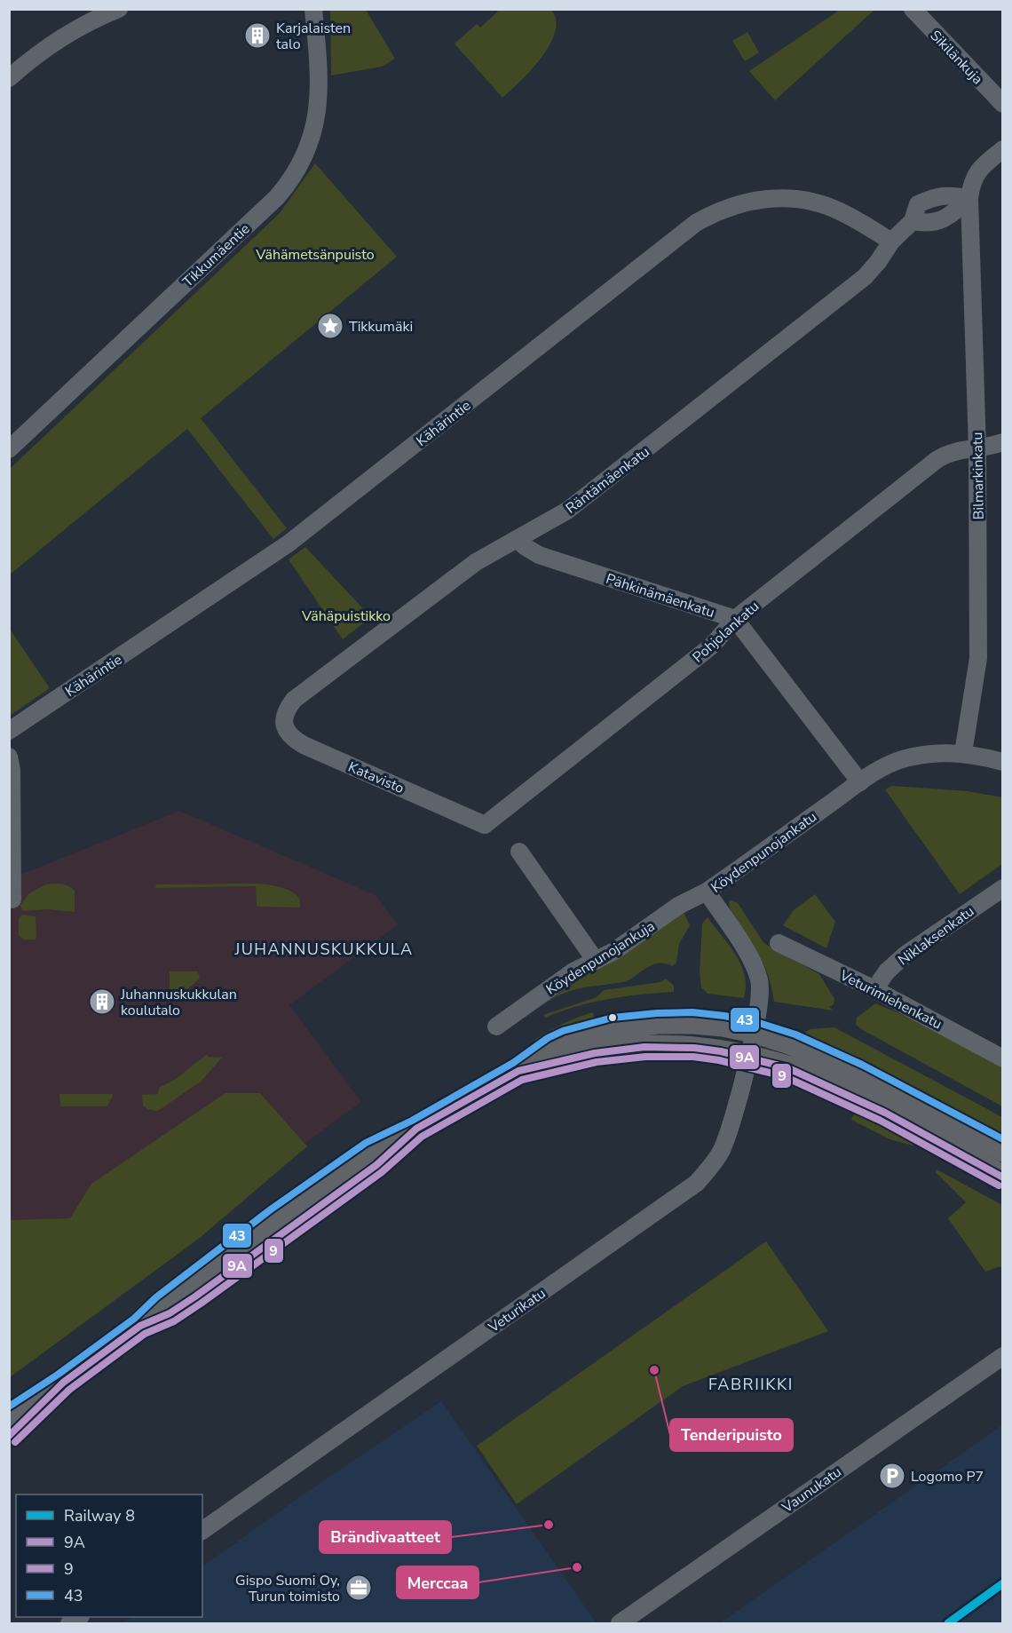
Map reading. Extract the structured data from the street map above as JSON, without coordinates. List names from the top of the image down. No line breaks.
{"streets":{"street":["Sikilänkuja","Tikkumäentie","Kähärintie","Bilmarkinkatu","Räntämäenkatu","Pähkinämäenkatu","Pohjolankatu","Katavisto","Köydenpunojankatu","Niklaksenkatu","Köydenpunojankuja","Veturimiehenkatu","Veturikatu","Vaunukatu"]},"crossings":[["Kähärintie","Räntämäenkatu"],["Bilmarkinkatu","Räntämäenkatu"],["Bilmarkinkatu","Pohjolankatu"],["Bilmarkinkatu","Köydenpunojankatu"],["Räntämäenkatu","Pähkinämäenkatu"],["Räntämäenkatu","Katavisto"],["Pähkinämäenkatu","Pohjolankatu"],["Pähkinämäenkatu","Köydenpunojankatu"],["Pohjolankatu","Katavisto"],["Köydenpunojankatu","Köydenpunojankuja"],["Köydenpunojankatu","Veturikatu"],["Niklaksenkatu","Veturimiehenkatu"]],"districts":["JUHANNUSKUKKULA","FABRIIKKI"],"parks":["Vähämetsänpuisto","Vähäpuistikko"],"places":{"building":["Karjalaisten talo","Juhannuskukkulan koulutalo"],"place":["Tikkumäki"],"other":["Tenderipuisto","Brändivaatteet","Merccaa"],"parking":["Logomo P7"],"office":["Gispo Suomi Oy, Turun toimisto"]},"lines":["transit line 43","transit line 9A","transit line 9","rail line 8"],"legend":["Railway 8","9A","9","43"]}
